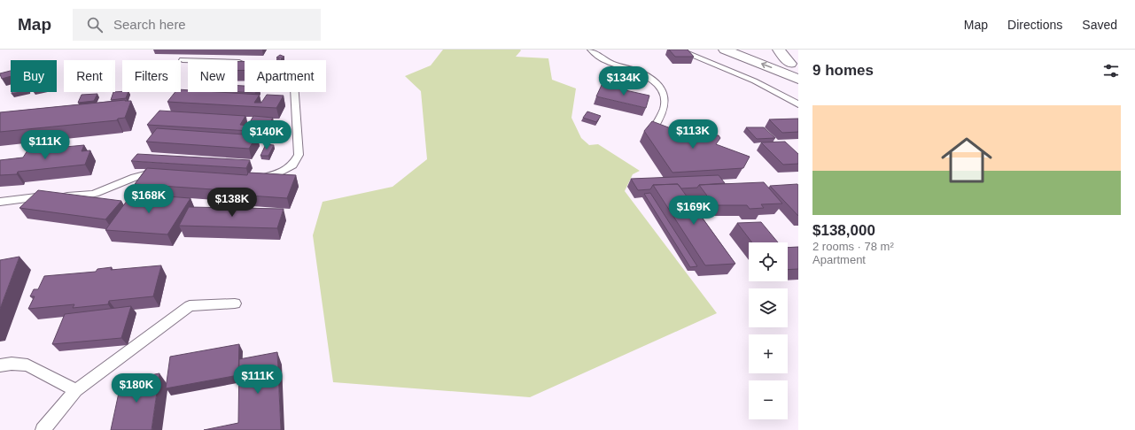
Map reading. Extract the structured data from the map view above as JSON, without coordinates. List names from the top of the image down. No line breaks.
{"page":{"header":"Map","search":"Search here","nav":["Map","Directions","Saved"],"heading":"9 homes","chip":["Buy","Rent","Filters","New","Apartment"],"price":["$134K","$113K","$140K","$111K","$168K","$138K","$169K","$111K","$180K"],"list":[{"name":"$138,000","note":"2 rooms · 78 m² · Apartment"}],"map_buttons":["+","−"]}}
